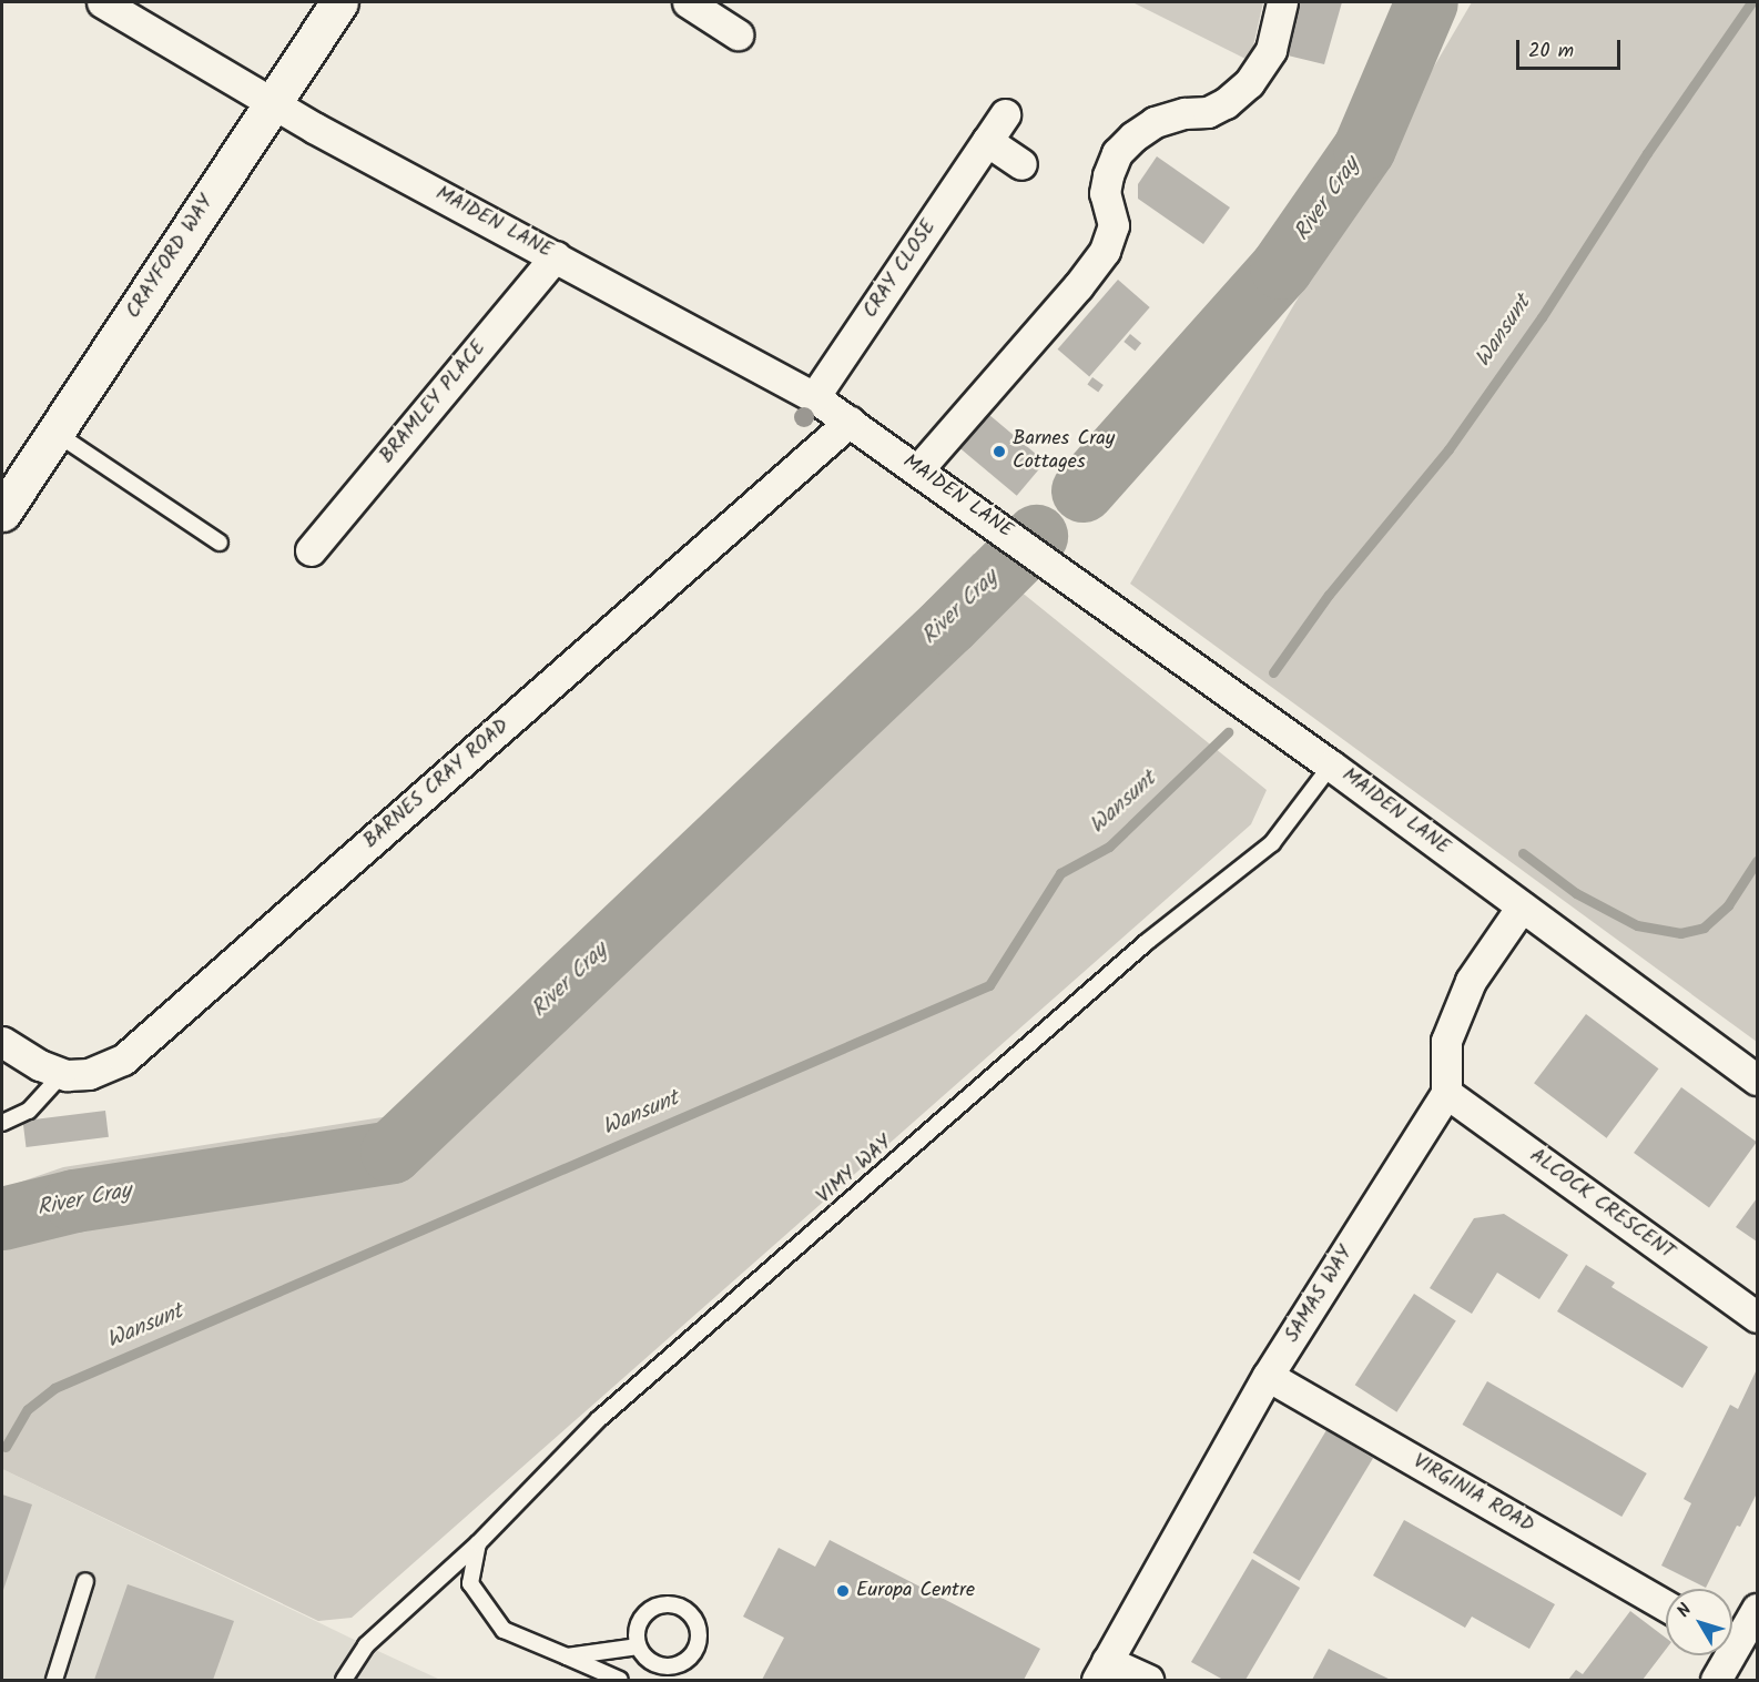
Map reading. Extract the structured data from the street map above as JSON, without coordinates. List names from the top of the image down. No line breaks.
{"streets":{"main road":["CRAYFORD WAY"],"street":["MAIDEN LANE","CRAY CLOSE","BRAMLEY PLACE","BARNES CRAY ROAD","ALCOCK CRESCENT","SAMAS WAY","VIRGINIA ROAD"],"lane":["VIMY WAY"]},"crossings":[["MAIDEN LANE","CRAYFORD WAY"],["MAIDEN LANE","CRAY CLOSE"],["MAIDEN LANE","BRAMLEY PLACE"],["MAIDEN LANE","BARNES CRAY ROAD"],["MAIDEN LANE","VIMY WAY"],["ALCOCK CRESCENT","SAMAS WAY"],["SAMAS WAY","VIRGINIA ROAD"]],"water":["River Cray","Wansunt"],"places":["Barnes Cray Cottages","Europa Centre"],"scale_bar":"20 m","north":"top left"}
